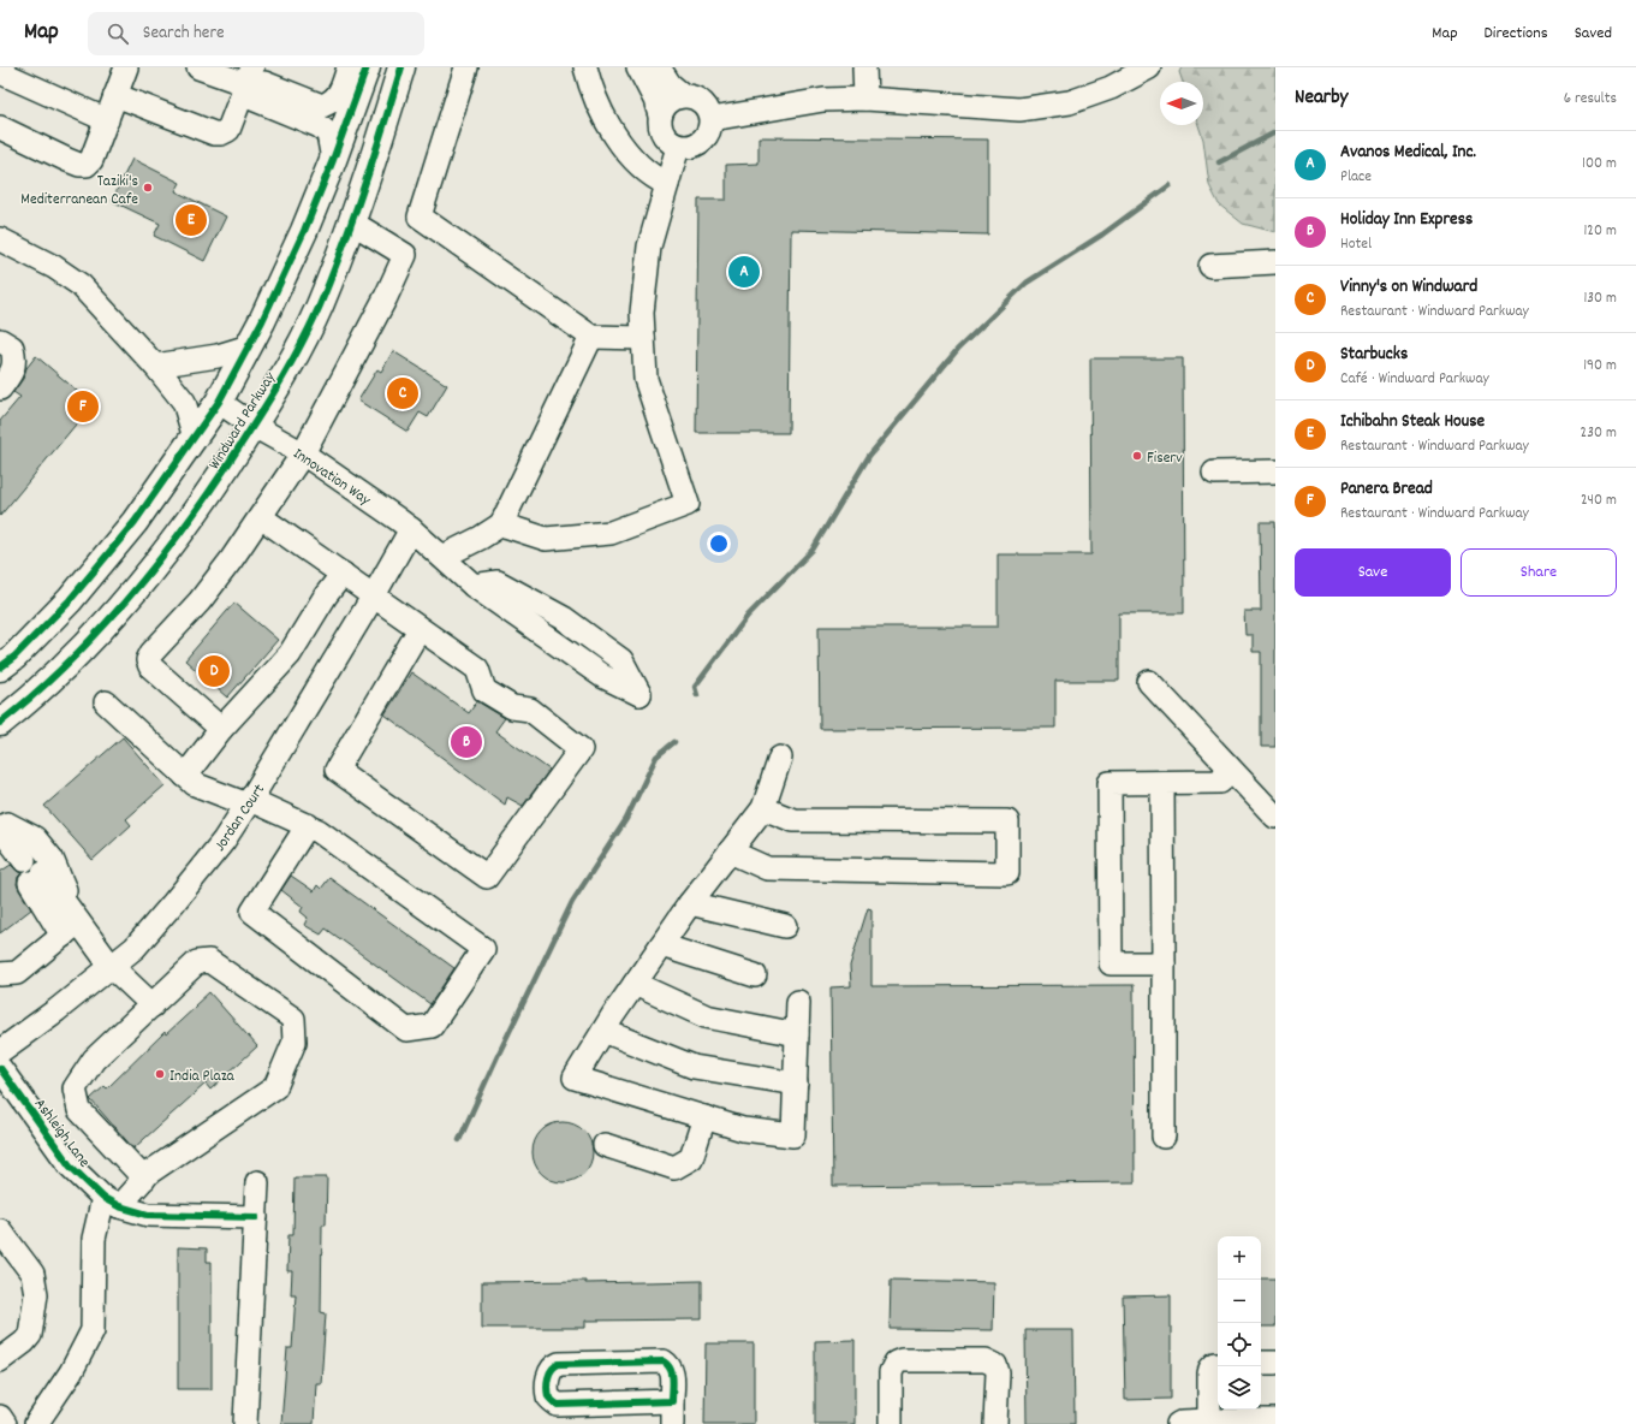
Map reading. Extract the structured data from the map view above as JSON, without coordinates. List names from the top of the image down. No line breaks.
{"streets":{"main road":["Windward Parkway"],"street":["Innovation Way","Jordan Court","Ashleigh Lane"]},"crossings":[["Windward Parkway","Innovation Way"],["Innovation Way","Jordan Court"]],"places":["Taziki's Mediterranean Cafe","Fiserv","India Plaza"],"north":"left","page":{"header":"Map","search":"Search here","nav":["Map","Directions","Saved"],"heading":["Nearby","6 results"],"list":[{"mark":"A","name":"Avanos Medical, Inc.","note":"Place","value":"100 m"},{"mark":"B","name":"Holiday Inn Express","note":"Hotel","value":"120 m"},{"mark":"C","name":"Vinny's on Windward","note":"Restaurant · Windward Parkway","value":"130 m"},{"mark":"D","name":"Starbucks","note":"Café · Windward Parkway","value":"190 m"},{"mark":"E","name":"Ichibahn Steak House","note":"Restaurant · Windward Parkway","value":"230 m"},{"mark":"F","name":"Panera Bread","note":"Restaurant · Windward Parkway","value":"240 m"}],"pins":["E","A","C","F","D","B"],"buttons":["Save","Share"],"map_buttons":["+","−"]}}
